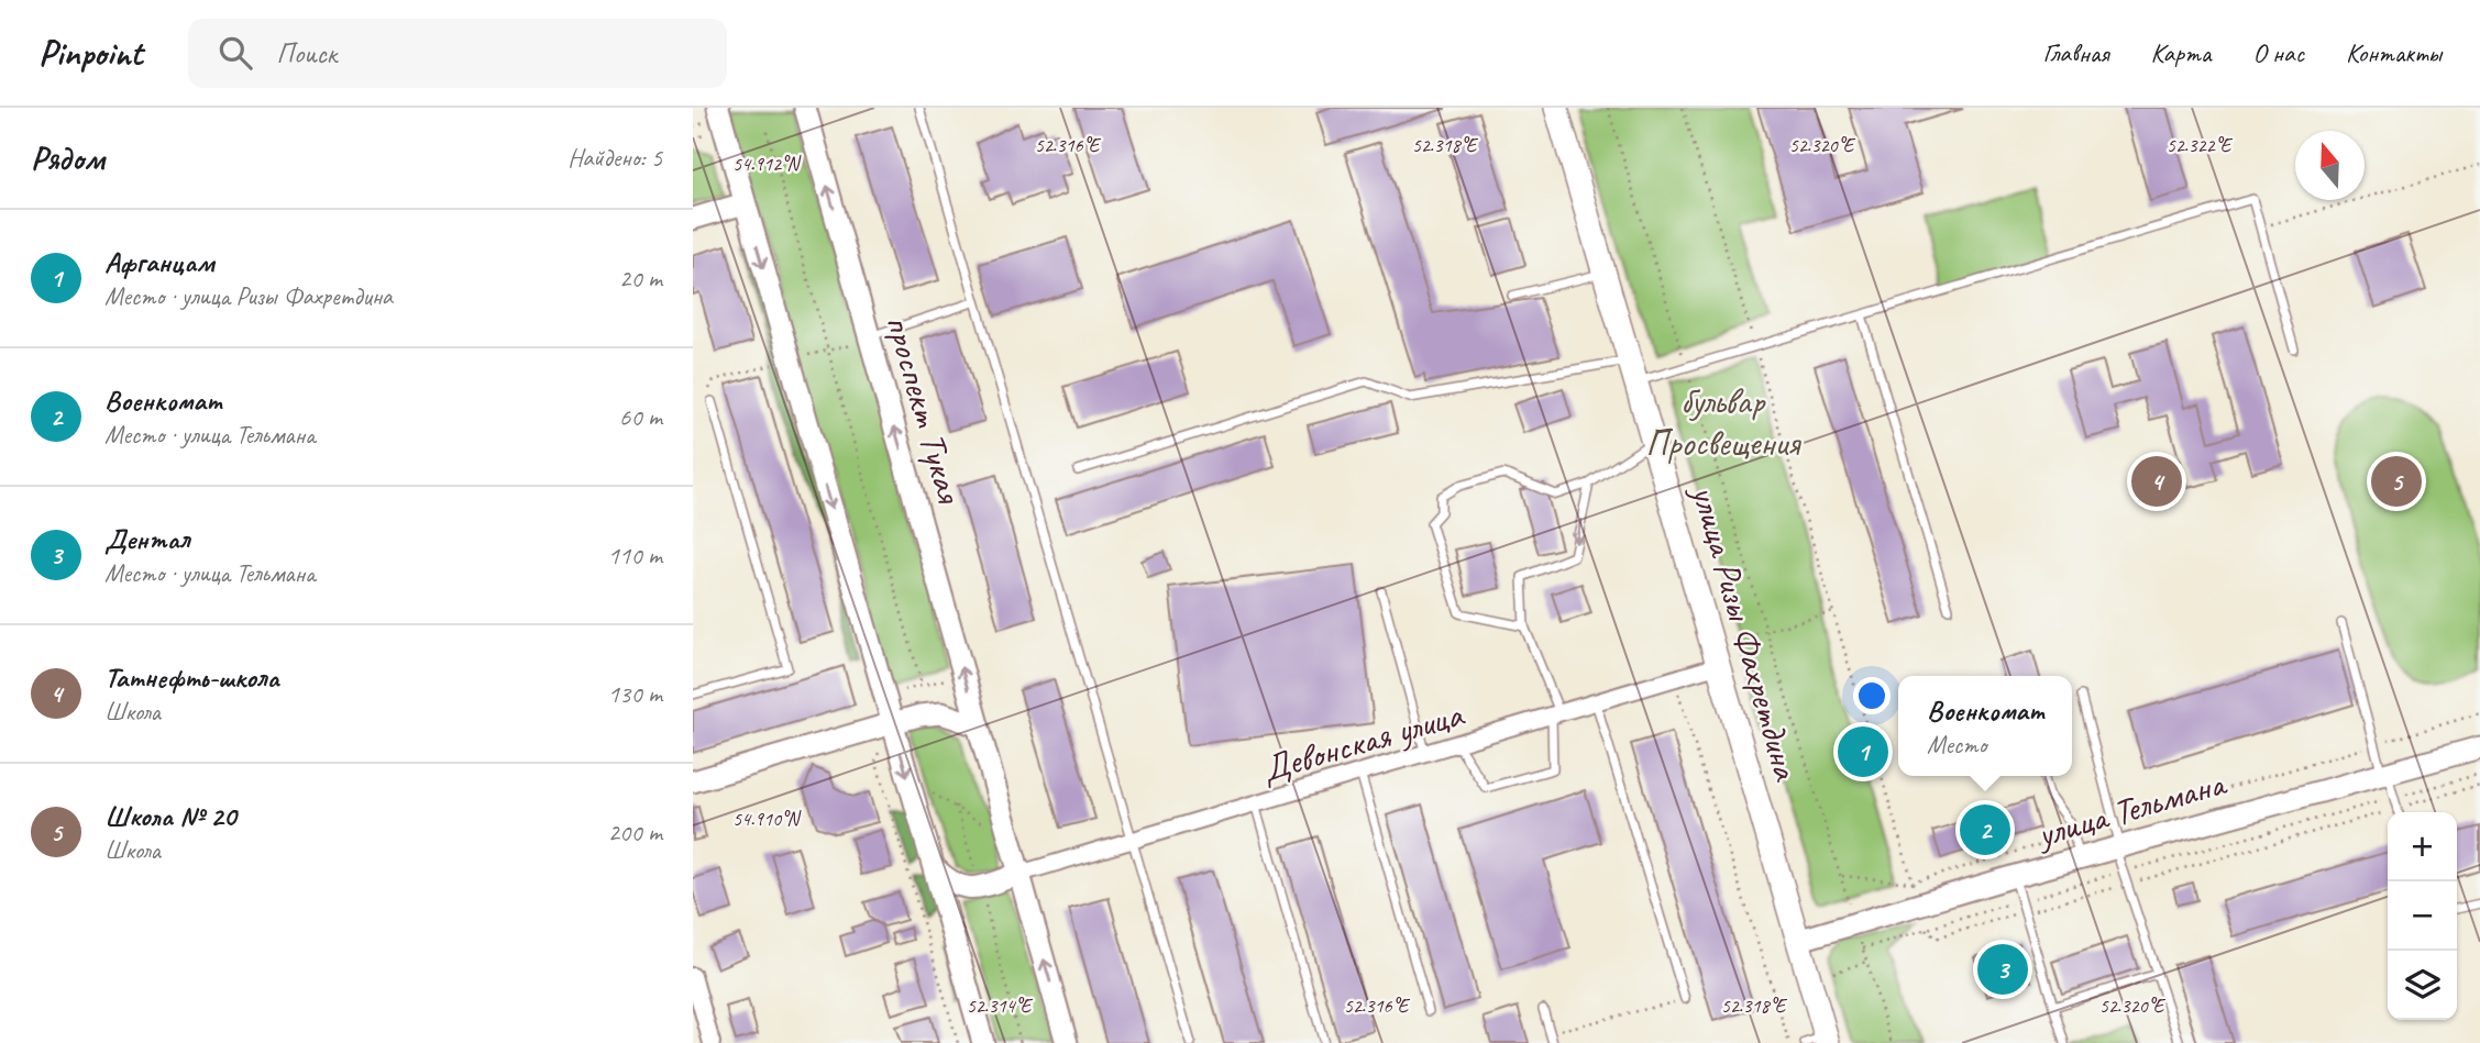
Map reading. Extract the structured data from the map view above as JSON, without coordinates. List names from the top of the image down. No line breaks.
{"streets":{"main road":["проспект Тукая","улица Ризы Фахретдина","улица Тельмана"],"street":["Девонская улица"]},"crossings":[["проспект Тукая","Девонская улица"],["улица Ризы Фахретдина","Девонская улица"],["улица Ризы Фахретдина","улица Тельмана"]],"parks":["бульвар Просвещения"],"north":"top","page":{"header":"Pinpoint","search":"Поиск","nav":["Главная","Карта","О нас","Контакты"],"heading":["Рядом","Найдено: 5"],"list":[{"mark":"1","name":"Афганцам","note":"Место · улица Ризы Фахретдина","value":"20 m"},{"mark":"2","name":"Военкомат","note":"Место · улица Тельмана","value":"60 m"},{"mark":"3","name":"Дентал","note":"Место · улица Тельмана","value":"110 m"},{"mark":"4","name":"Татнефть-школа","note":"Школа","value":"130 m"},{"mark":"5","name":"Школа № 20","note":"Школа","value":"200 m"}],"pins":["4","5","1","2","3"],"popup":["Военкомат","Место"],"map_buttons":["+","−"]},"coordinates":["52.316°E","52.318°E","52.320°E","52.322°E","54.912°N","54.910°N","52.314°E"]}
